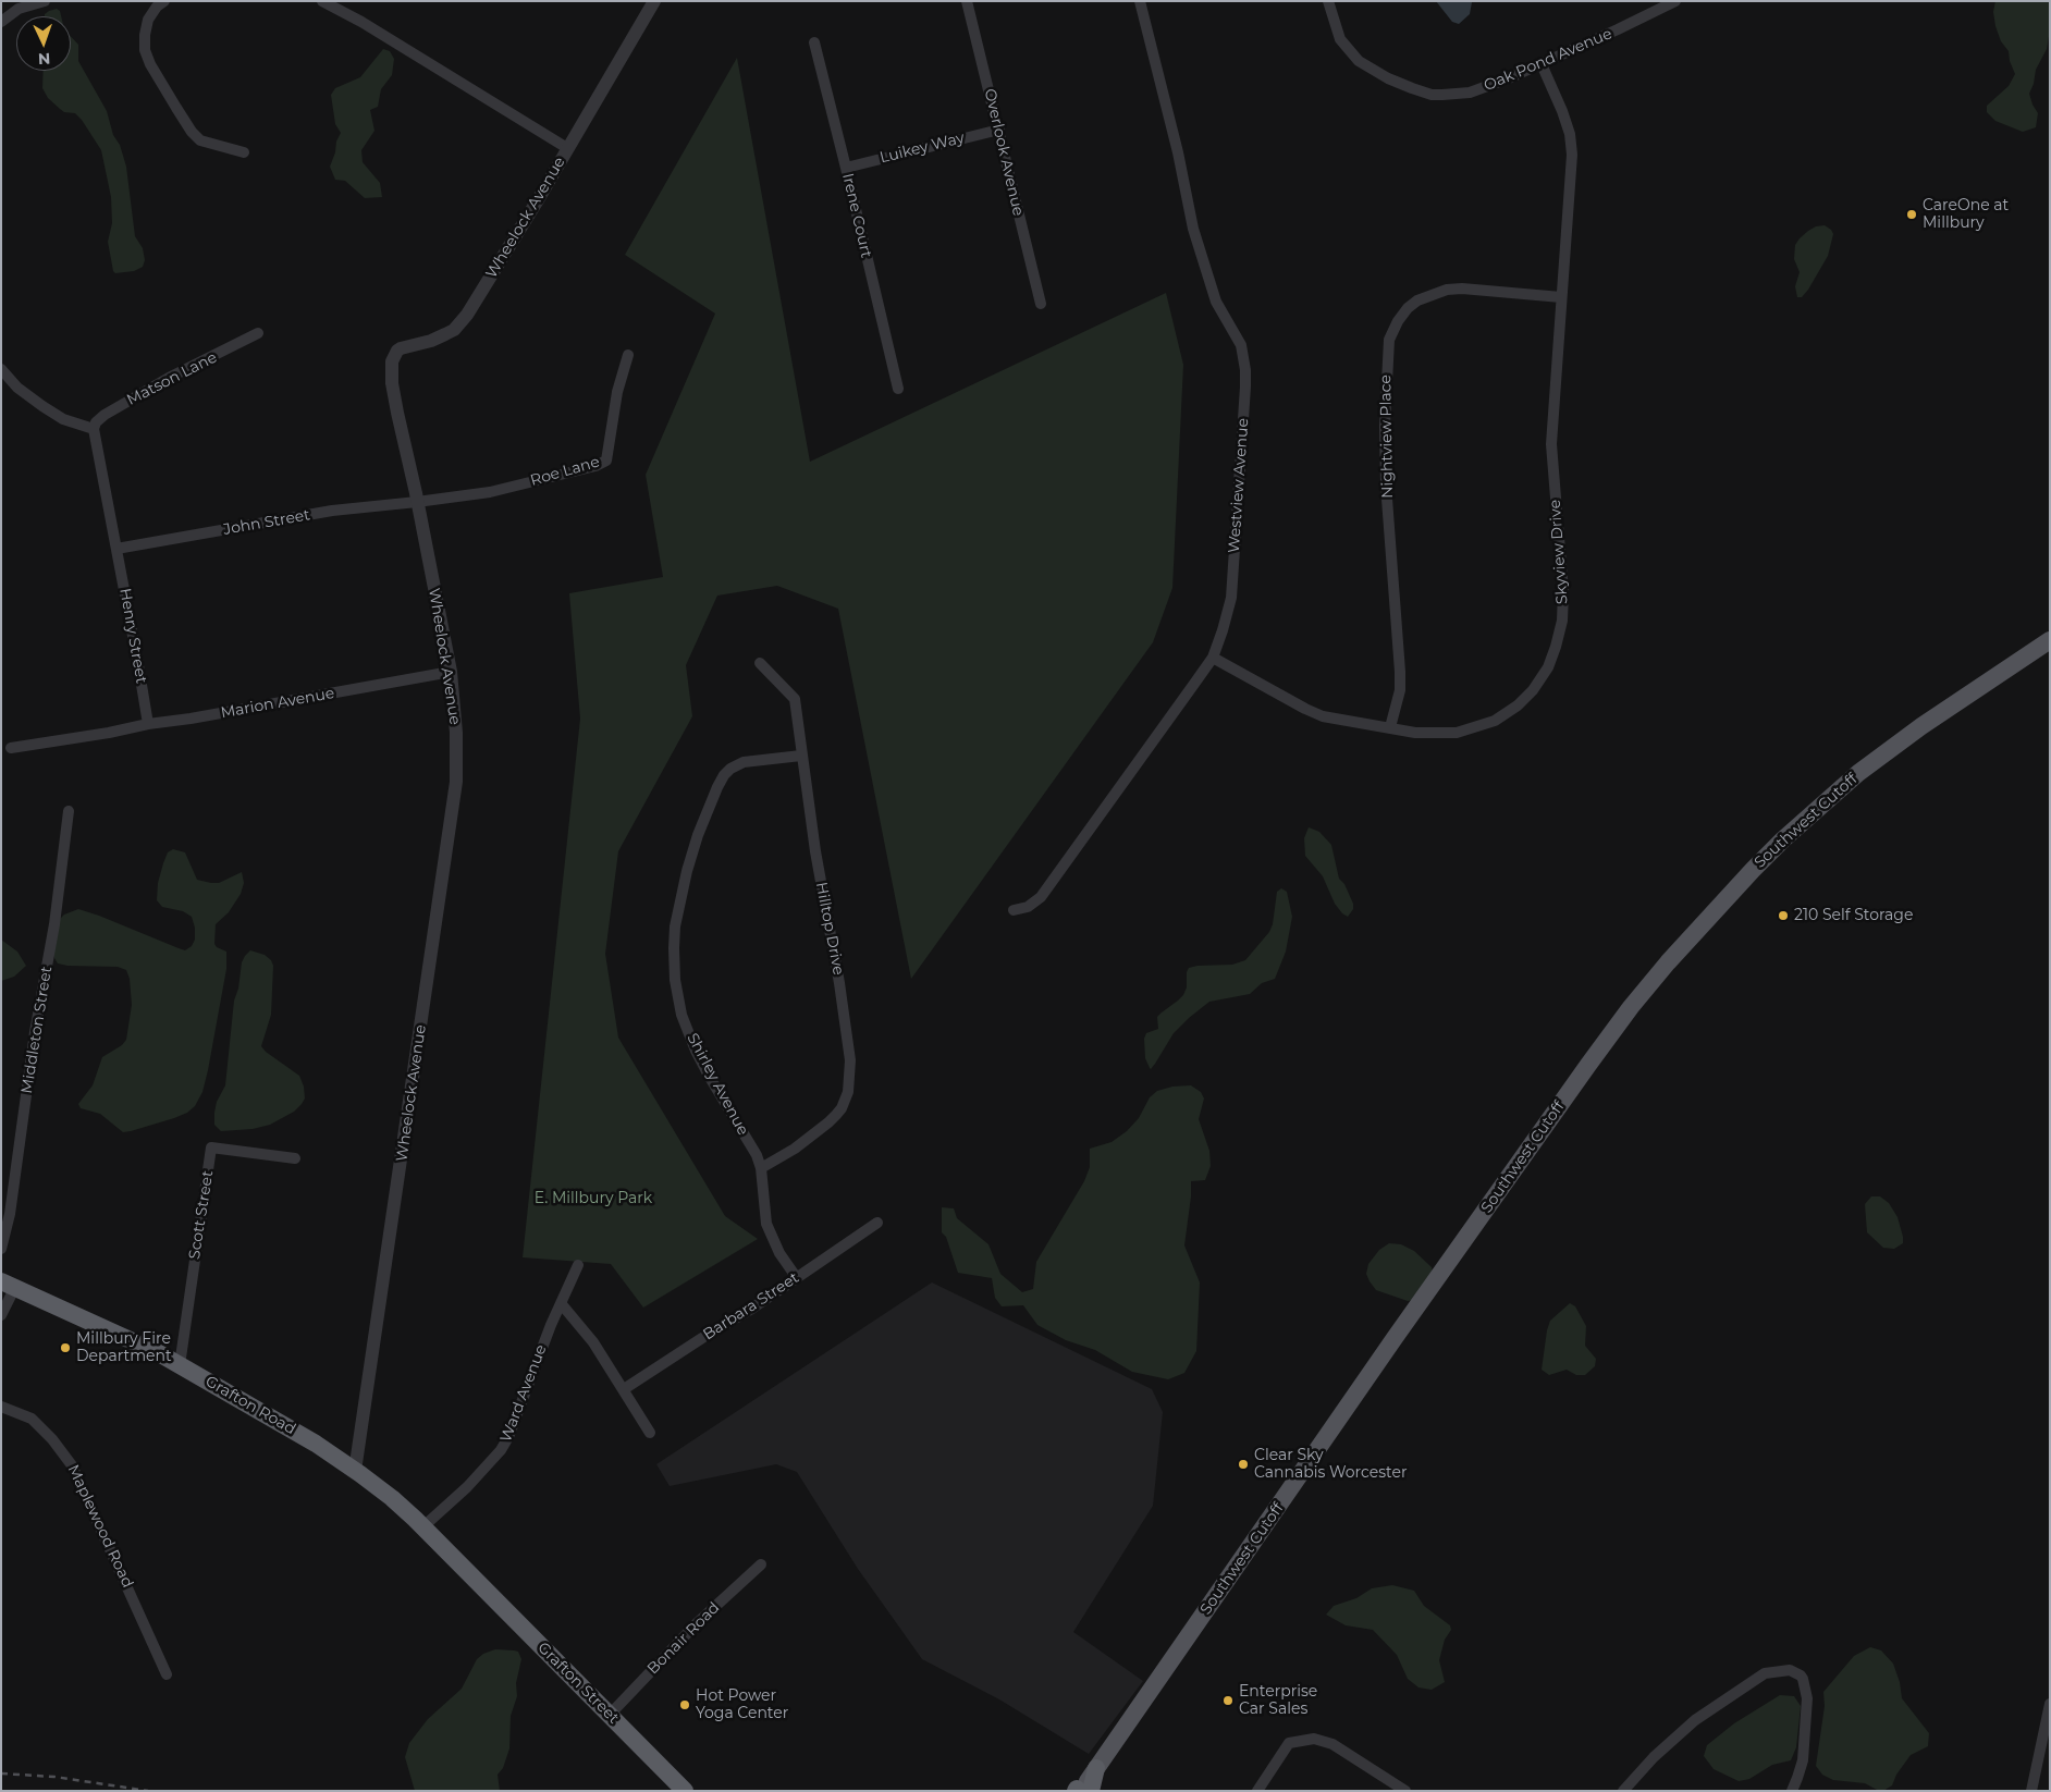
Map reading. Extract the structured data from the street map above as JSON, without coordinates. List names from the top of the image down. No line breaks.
{"streets":{"highway":["Grafton Road","Grafton Street"],"main road":["Southwest Cutoff"],"street":["Oak Pond Avenue","Luikey Way","Overlook Avenue","Irene Court","Wheelock Avenue","Matson Lane","Nightview Place","Roe Lane","Westview Avenue","John Street","Skyview Drive","Henry Street","Marion Avenue","Hilltop Drive","Middleton Street","Shirley Avenue","Scott Street","Barbara Street","Ward Avenue","Maplewood Road","Bonair Road"]},"crossings":[["Oak Pond Avenue","Skyview Drive"],["Luikey Way","Overlook Avenue"],["Luikey Way","Irene Court"],["Wheelock Avenue","Roe Lane"],["Wheelock Avenue","John Street"],["Wheelock Avenue","Marion Avenue"],["Wheelock Avenue","Grafton Road"],["Matson Lane","Henry Street"],["Nightview Place","Skyview Drive"],["Roe Lane","John Street"],["Westview Avenue","Skyview Drive"],["John Street","Henry Street"],["Henry Street","Marion Avenue"],["Hilltop Drive","Shirley Avenue"],["Shirley Avenue","Barbara Street"],["Scott Street","Grafton Road"],["Ward Avenue","Grafton Road"],["Grafton Road","Grafton Street"],["Bonair Road","Grafton Street"]],"parks":["E. Millbury Park"],"places":["CareOne at Millbury","210 Self Storage","Millbury Fire Department","Clear Sky Cannabis Worcester","Enterprise Car Sales","Hot Power Yoga Center"],"north":"bottom"}
